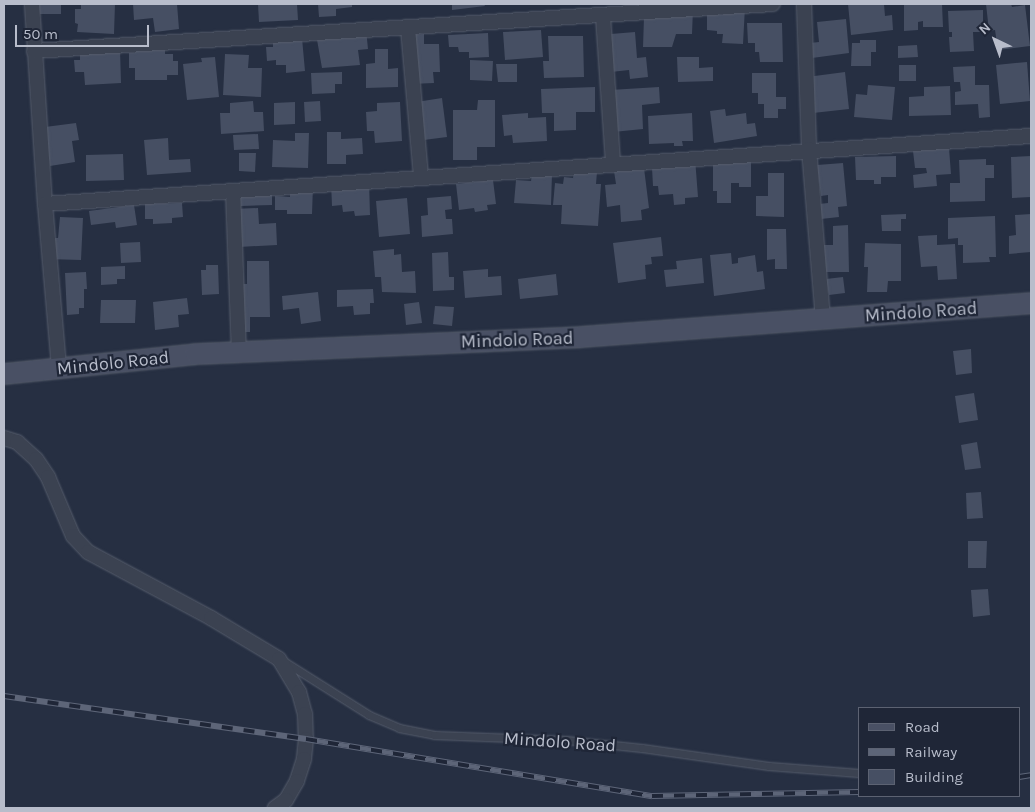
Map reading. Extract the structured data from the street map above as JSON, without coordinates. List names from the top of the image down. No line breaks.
{"streets":{"street":["Mindolo Road"]},"legend":["Road","Railway","Building"],"scale_bar":"50 m","north":"top left"}
